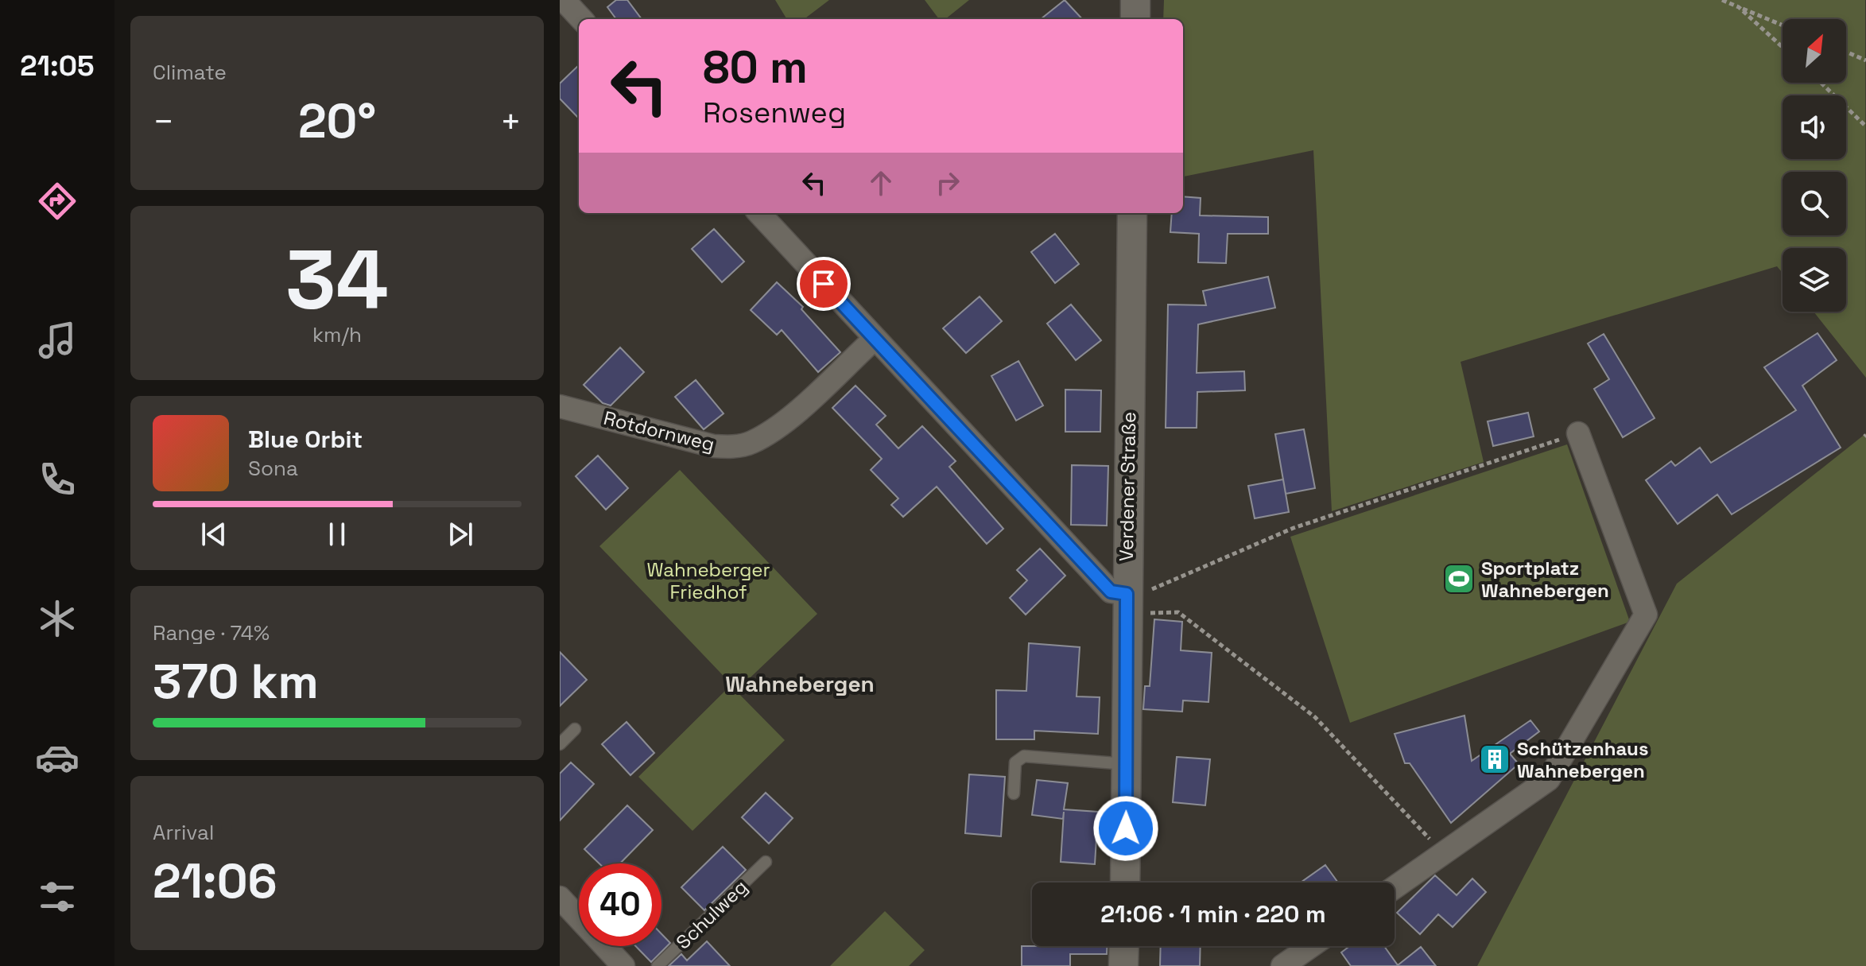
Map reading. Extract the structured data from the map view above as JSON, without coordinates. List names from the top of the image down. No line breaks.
{"streets":{"street":["Rotdornweg","Verdener Straße"],"lane":["Schulweg"]},"districts":["Wahnebergen"],"parks":["Wahneberger Friedhof"],"places":{"sports":["Sportplatz Wahnebergen"],"building":["Schützenhaus Wahnebergen"]},"north":"top right","page":{"tabs":"21:05","tile":["Climate",["34","km/h"],["Range · 74%","370 km"],["Arrival","21:06"]],"turn":["80 m","Rosenweg"],"heat":["−","20°","+"],"song":["Blue Orbit","Sona"],"limit":"40","trip":"21:06 · 1 min · 220 m"}}
